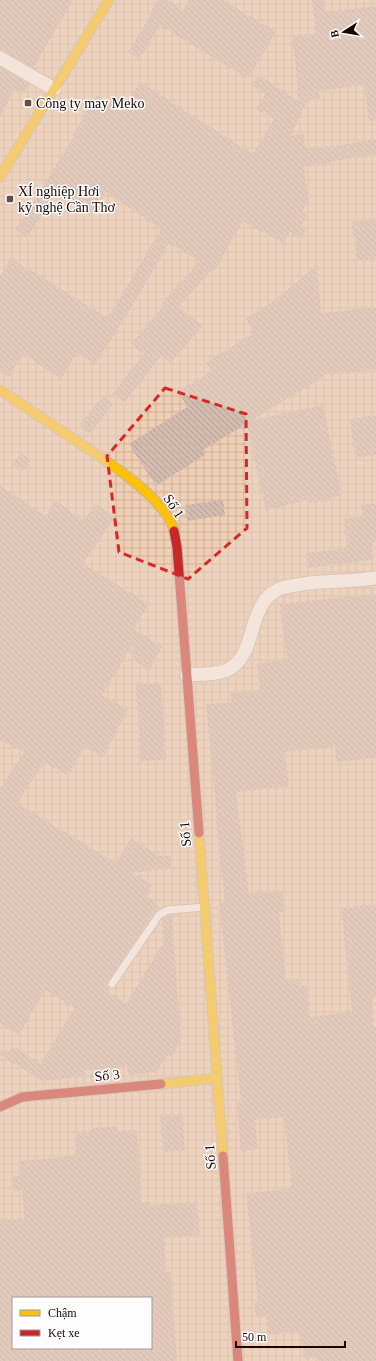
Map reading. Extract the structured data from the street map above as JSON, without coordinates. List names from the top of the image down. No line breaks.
{"streets":{"street":["Số 1","Số 3"]},"crossings":[["Số 1","Số 3"]],"places":{"transit":["Công ty may Meko","XÍ nghiệp Hơi kỹ nghệ Cần Thơ"]},"legend":["Chậm","Kẹt xe"],"scale_bar":"50 m","north":"left"}
